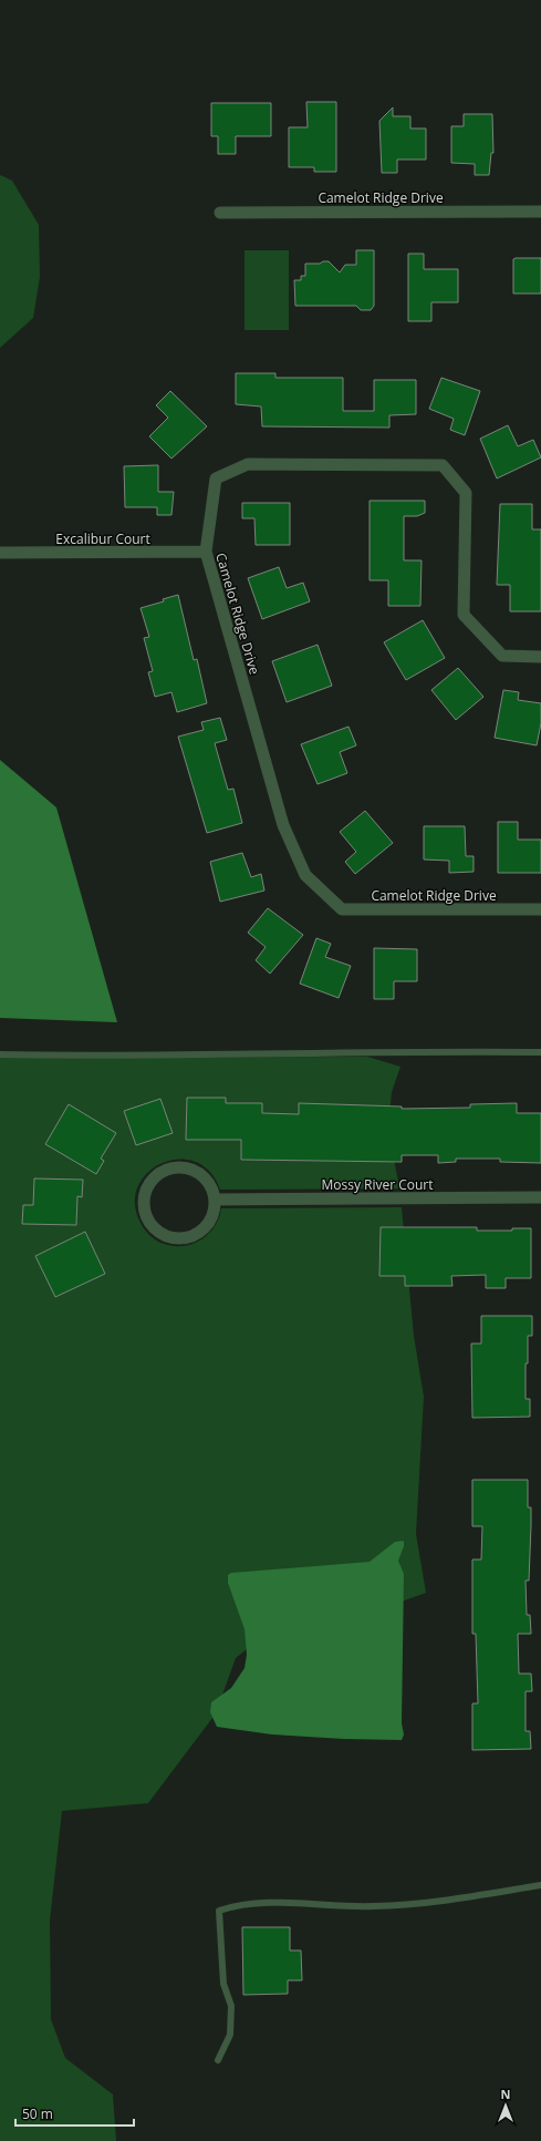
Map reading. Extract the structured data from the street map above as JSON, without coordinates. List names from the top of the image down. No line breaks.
{"streets":{"street":["Camelot Ridge Drive","Excalibur Court","Mossy River Court"]},"crossings":[["Camelot Ridge Drive","Excalibur Court"]],"scale_bar":"50 m","north":"top"}
